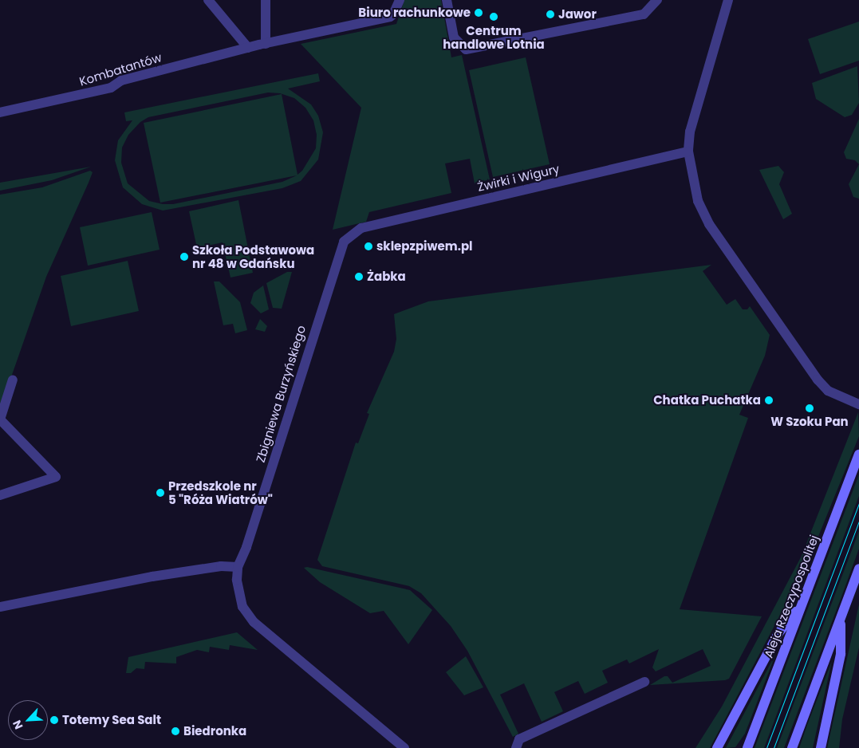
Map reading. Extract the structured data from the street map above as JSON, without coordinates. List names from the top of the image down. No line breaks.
{"streets":{"main road":["Aleja Rzeczypospolitej"],"street":["Kombatantów","Żwirki i Wigury","Zbigniewa Burzyńskiego"]},"crossings":[["Żwirki i Wigury","Zbigniewa Burzyńskiego"]],"places":["Biuro rachunkowe","Jawor","Centrum handlowe Lotnia","sklepzpiwem.pl","Szkoła Podstawowa nr 48 w Gdańsku","Żabka","Chatka Puchatka","W Szoku Pan","Przedszkole nr 5 \"Róża Wiatrów\"","Totemy Sea Salt","Biedronka"],"north":"bottom left"}
